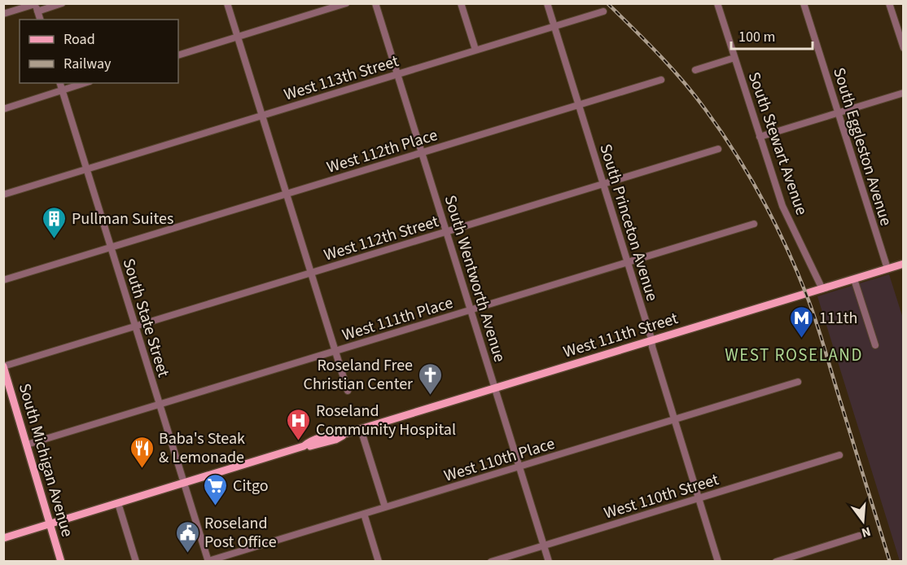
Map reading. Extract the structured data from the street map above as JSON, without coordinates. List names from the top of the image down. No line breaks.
{"streets":{"main road":["West 111th Street","South Michigan Avenue"],"street":["West 113th Street","South Stewart Avenue","South Eggleston Avenue","West 112th Place","South Princeton Avenue","West 112th Street","South Wentworth Avenue","South State Street","West 111th Place","West 110th Place","West 110th Street"]},"crossings":[["West 113th Street","South Princeton Avenue"],["West 113th Street","South Wentworth Avenue"],["West 113th Street","South State Street"],["South Stewart Avenue","West 111th Street"],["South Eggleston Avenue","West 111th Street"],["West 112th Place","South Princeton Avenue"],["West 112th Place","South Wentworth Avenue"],["West 112th Place","South State Street"],["South Princeton Avenue","West 112th Street"],["South Princeton Avenue","West 111th Place"],["South Princeton Avenue","West 111th Street"],["South Princeton Avenue","West 110th Place"],["South Princeton Avenue","West 110th Street"],["West 112th Street","South Wentworth Avenue"],["West 112th Street","South State Street"],["West 112th Street","South Michigan Avenue"],["South Wentworth Avenue","West 111th Place"],["South Wentworth Avenue","West 111th Street"],["South Wentworth Avenue","West 110th Place"],["South Wentworth Avenue","West 110th Street"],["South State Street","West 111th Place"],["South State Street","West 111th Street"],["South State Street","West 110th Place"],["West 111th Place","South Michigan Avenue"],["West 111th Street","South Michigan Avenue"]],"districts":["WEST ROSELAND"],"places":{"building":["Pullman Suites"],"metro station":["111th"],"church":["Roseland Free Christian Center"],"hospital":["Roseland Community Hospital"],"restaurant":["Baba's Steak & Lemonade"],"supermarket":["Citgo"],"public building":["Roseland Post Office"]},"legend":["Road","Railway"],"scale_bar":"100 m","north":"bottom"}
